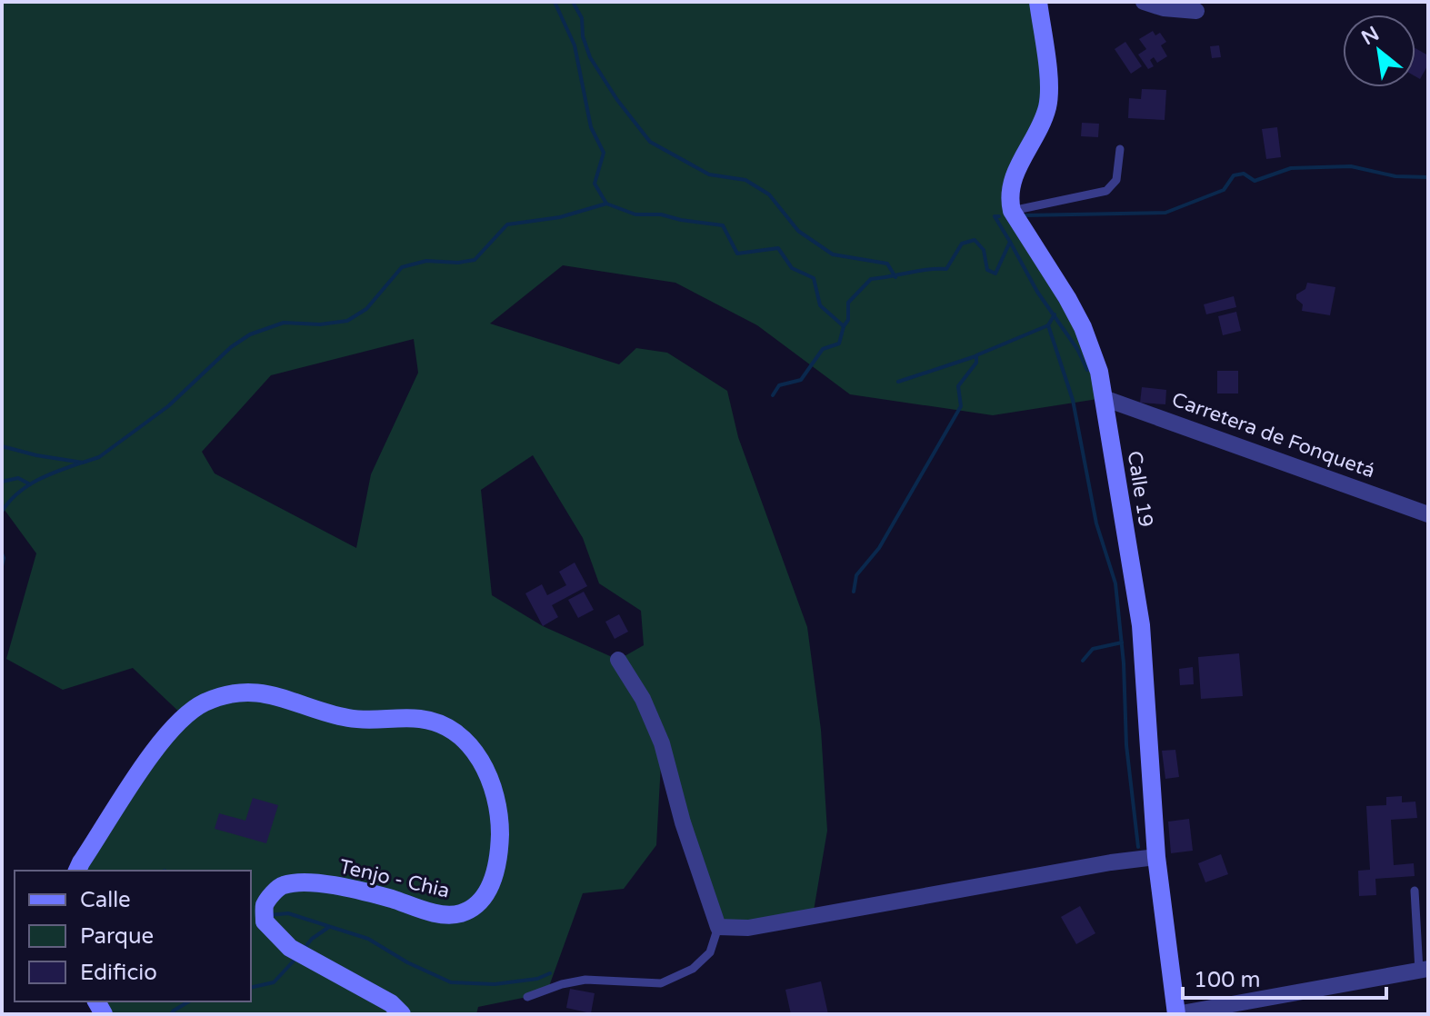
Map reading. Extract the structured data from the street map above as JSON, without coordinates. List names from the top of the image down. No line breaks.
{"streets":{"street":["Carretera de Fonquetá","Calle 19","Tenjo - Chia"]},"crossings":[["Carretera de Fonquetá","Calle 19"]],"legend":["Calle","Parque","Edificio"],"scale_bar":"100 m","north":"top left"}
